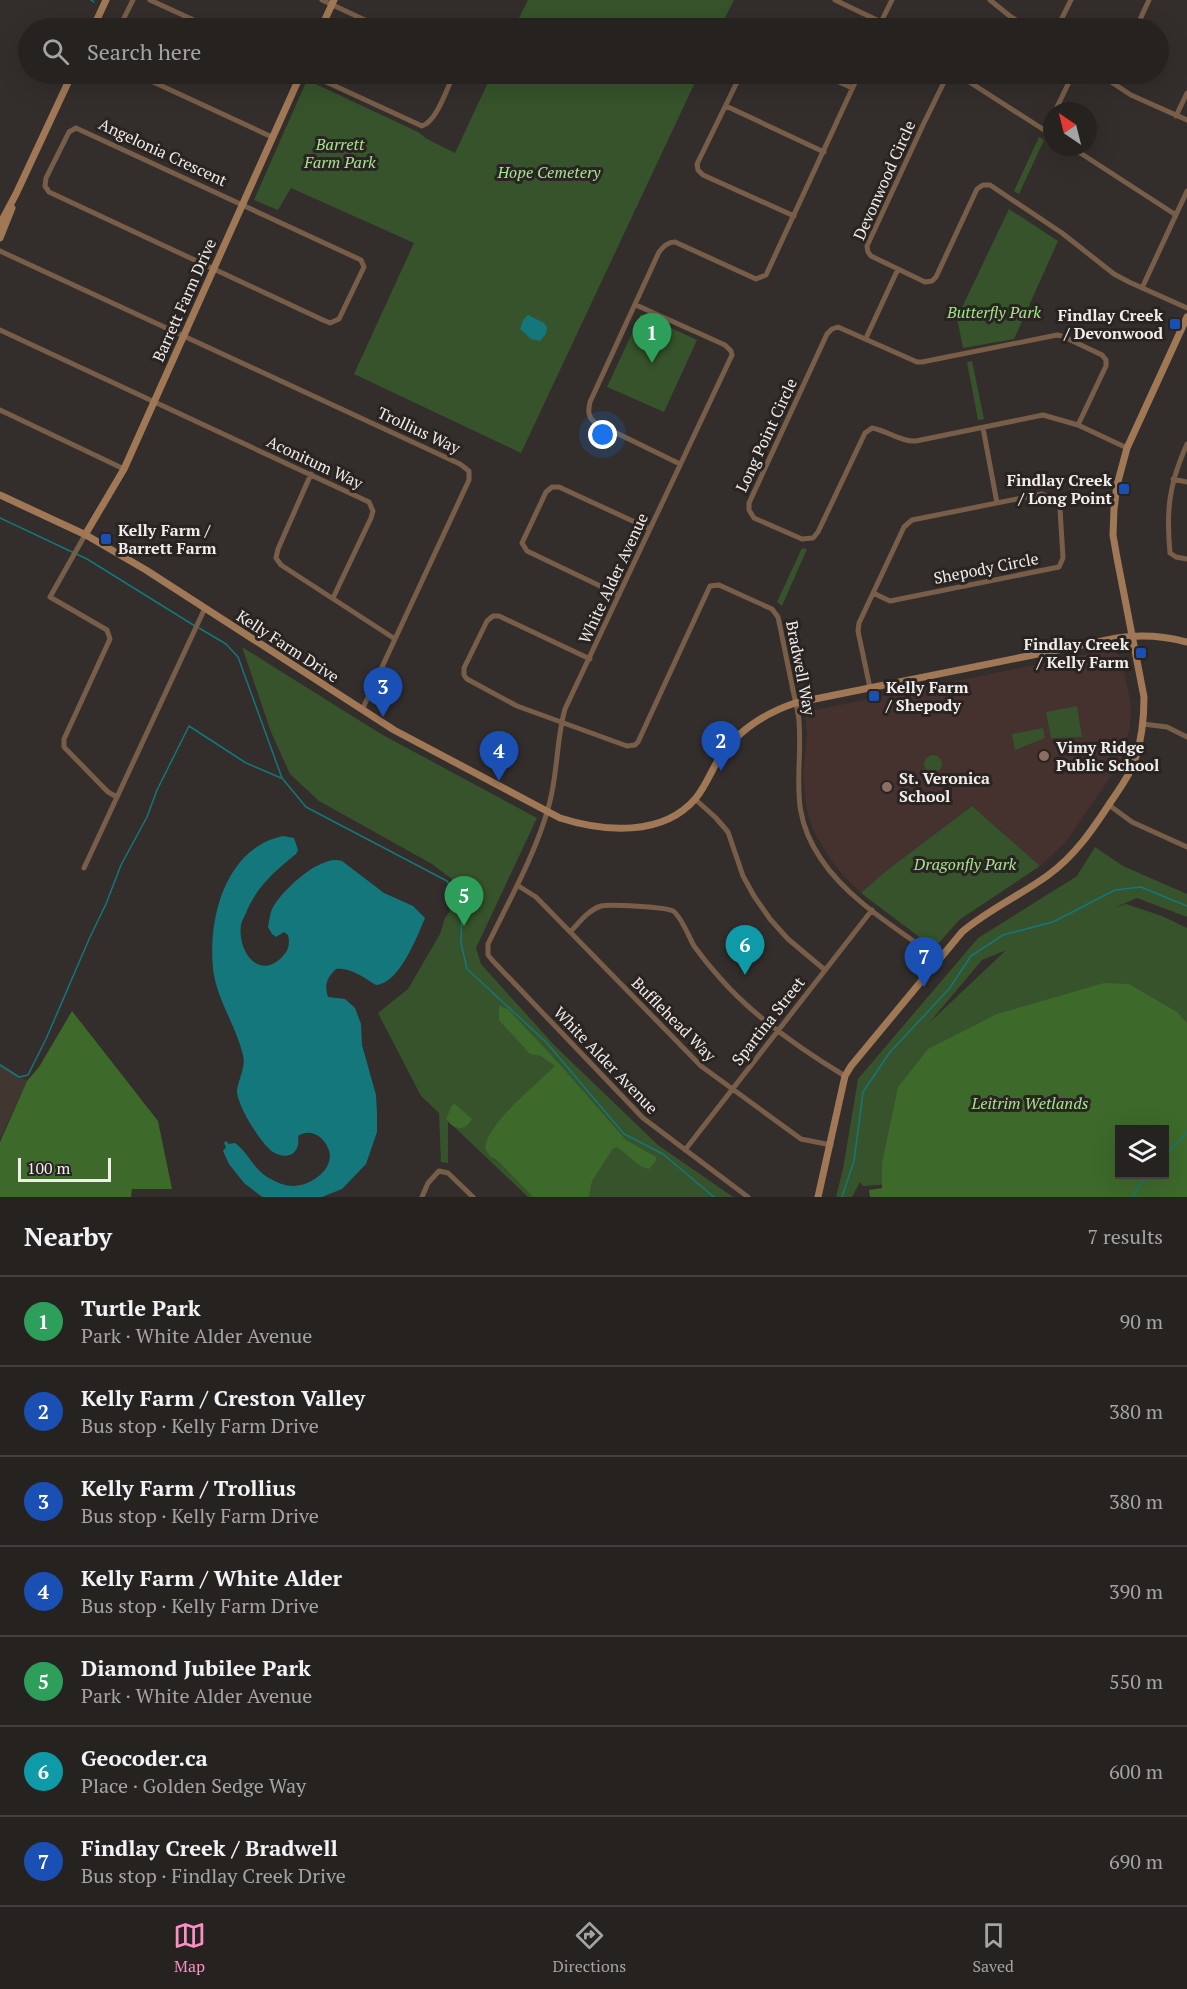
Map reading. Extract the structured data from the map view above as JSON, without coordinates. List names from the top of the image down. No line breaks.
{"streets":{"street":["Angelonia Crescent","Devonwood Circle","Barrett Farm Drive","Trollius Way","Long Point Circle","Aconitum Way","Shepody Circle","White Alder Avenue","Kelly Farm Drive","Bradwell Way","Bufflehead Way","Spartina Street"]},"crossings":[["Angelonia Crescent","Barrett Farm Drive"],["Barrett Farm Drive","Trollius Way"],["Barrett Farm Drive","Aconitum Way"],["Barrett Farm Drive","Kelly Farm Drive"],["Trollius Way","Kelly Farm Drive"],["Shepody Circle","Kelly Farm Drive"],["White Alder Avenue","Kelly Farm Drive"],["White Alder Avenue","Bradwell Way"],["White Alder Avenue","Bufflehead Way"],["White Alder Avenue","Spartina Street"],["Kelly Farm Drive","Bradwell Way"],["Bradwell Way","Spartina Street"],["Bufflehead Way","Spartina Street"]],"parks":["Barrett Farm Park","Hope Cemetery","Butterfly Park","Dragonfly Park","Leitrim Wetlands"],"places":{"transit":["Findlay Creek / Devonwood","Findlay Creek / Long Point","Kelly Farm / Barrett Farm","Findlay Creek / Kelly Farm","Kelly Farm / Shepody"],"other":["Vimy Ridge Public School","St. Veronica School"]},"scale_bar":"100 m","north":"top left","page":{"search":"Search here","pins":["1","3","2","4","5","6","7"],"scale":"100 m","heading":["Nearby","7 results"],"list":[{"mark":"1","name":"Turtle Park","note":"Park · White Alder Avenue","value":"90 m"},{"mark":"2","name":"Kelly Farm / Creston Valley","note":"Bus stop · Kelly Farm Drive","value":"380 m"},{"mark":"3","name":"Kelly Farm / Trollius","note":"Bus stop · Kelly Farm Drive","value":"380 m"},{"mark":"4","name":"Kelly Farm / White Alder","note":"Bus stop · Kelly Farm Drive","value":"390 m"},{"mark":"5","name":"Diamond Jubilee Park","note":"Park · White Alder Avenue","value":"550 m"},{"mark":"6","name":"Geocoder.ca","note":"Place · Golden Sedge Way","value":"600 m"},{"mark":"7","name":"Findlay Creek / Bradwell","note":"Bus stop · Findlay Creek Drive","value":"690 m"}],"nav":["Map","Directions","Saved"]}}
